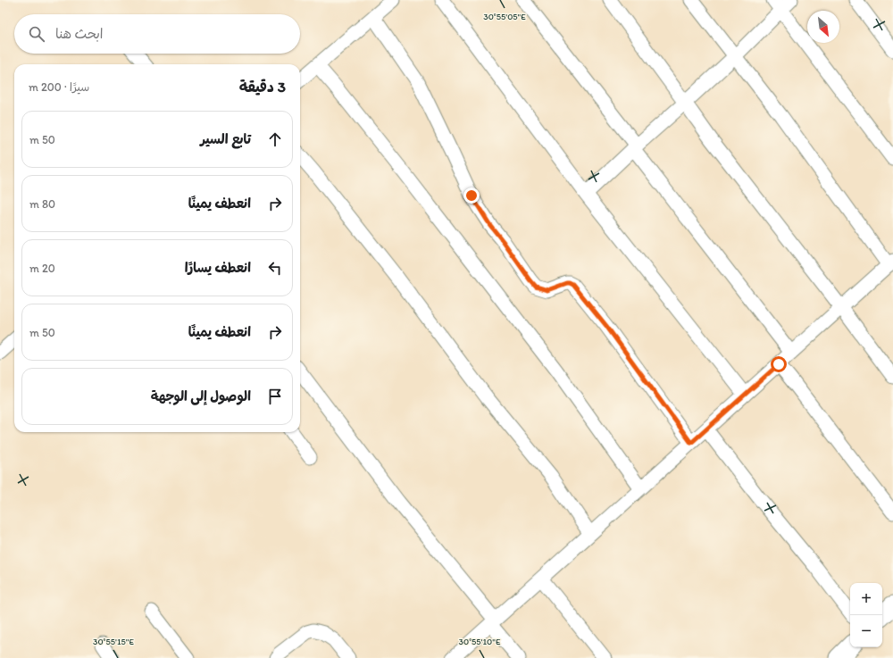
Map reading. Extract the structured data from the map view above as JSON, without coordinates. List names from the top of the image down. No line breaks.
{"north":"bottom right","page":{"search":"ابحث هنا","heading":["3 دقيقة","سيرًا · 200 m"],"list":[["تابع السير","50 m"],["انعطف يمينًا","80 m"],["انعطف يسارًا","20 m"],["انعطف يمينًا","50 m"],"الوصول إلى الوجهة"],"map_buttons":["+","−"]},"coordinates":["30°55'05\"E","30°55'15\"E","30°55'10\"E"]}
